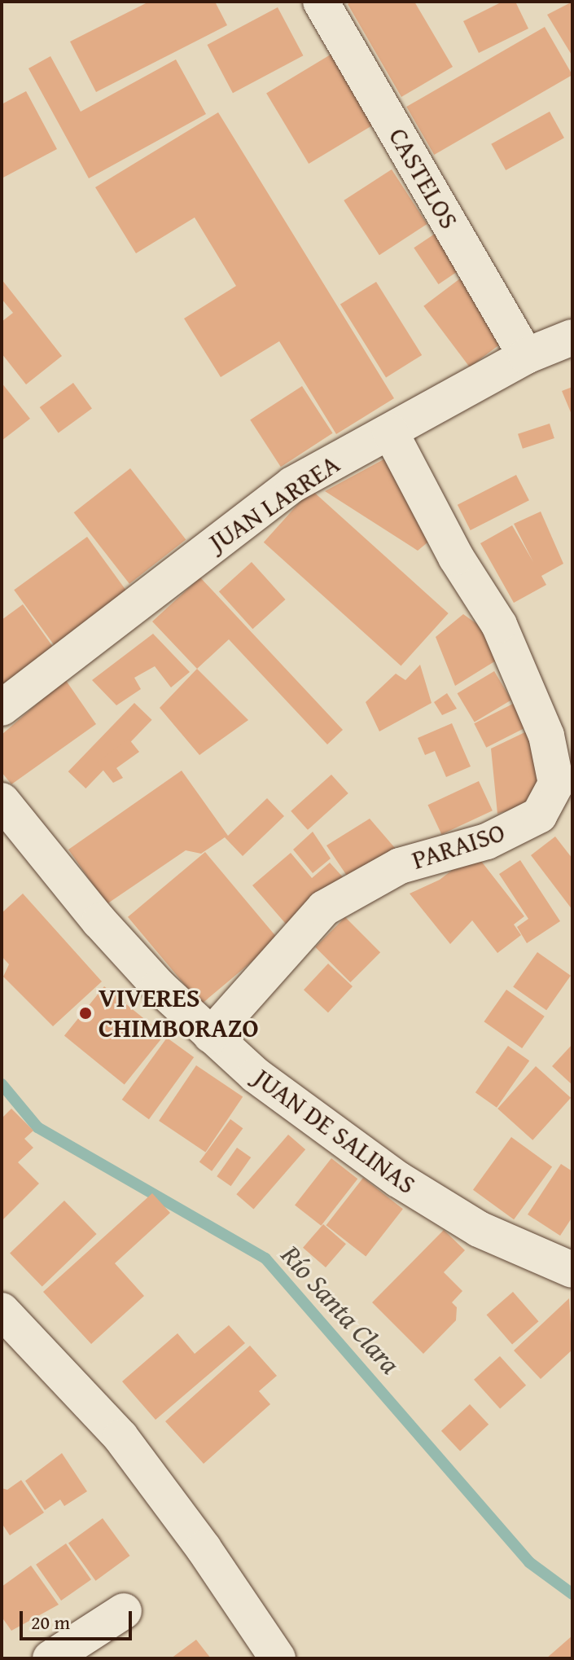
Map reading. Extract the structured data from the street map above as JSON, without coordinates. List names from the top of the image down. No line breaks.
{"streets":{"street":["CASTELOS","JUAN LARREA","PARAISO","JUAN DE SALINAS"]},"crossings":[["CASTELOS","JUAN LARREA"],["JUAN LARREA","PARAISO"],["PARAISO","JUAN DE SALINAS"]],"water":["Río Santa Clara"],"places":["VIVERES CHIMBORAZO"],"scale_bar":"20 m"}
